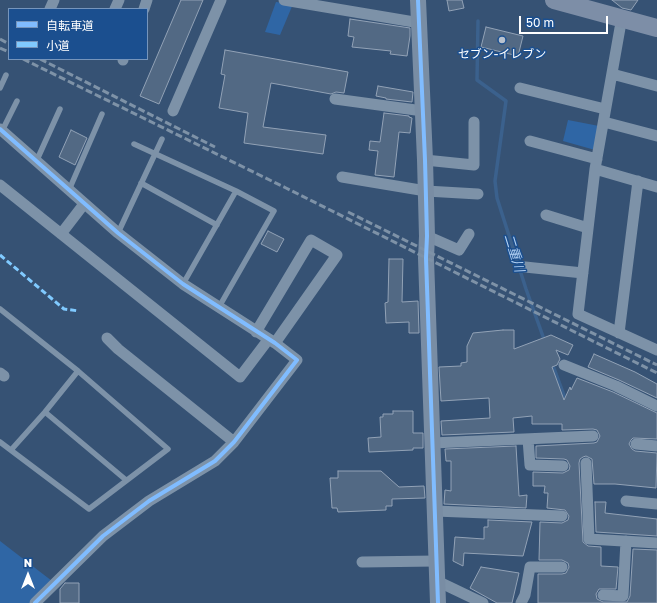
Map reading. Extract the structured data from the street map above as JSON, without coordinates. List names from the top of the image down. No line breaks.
{"water":["二重川"],"places":["セブン-イレブン"],"legend":["自転車道","小道"],"scale_bar":"50 m","north":"top"}
